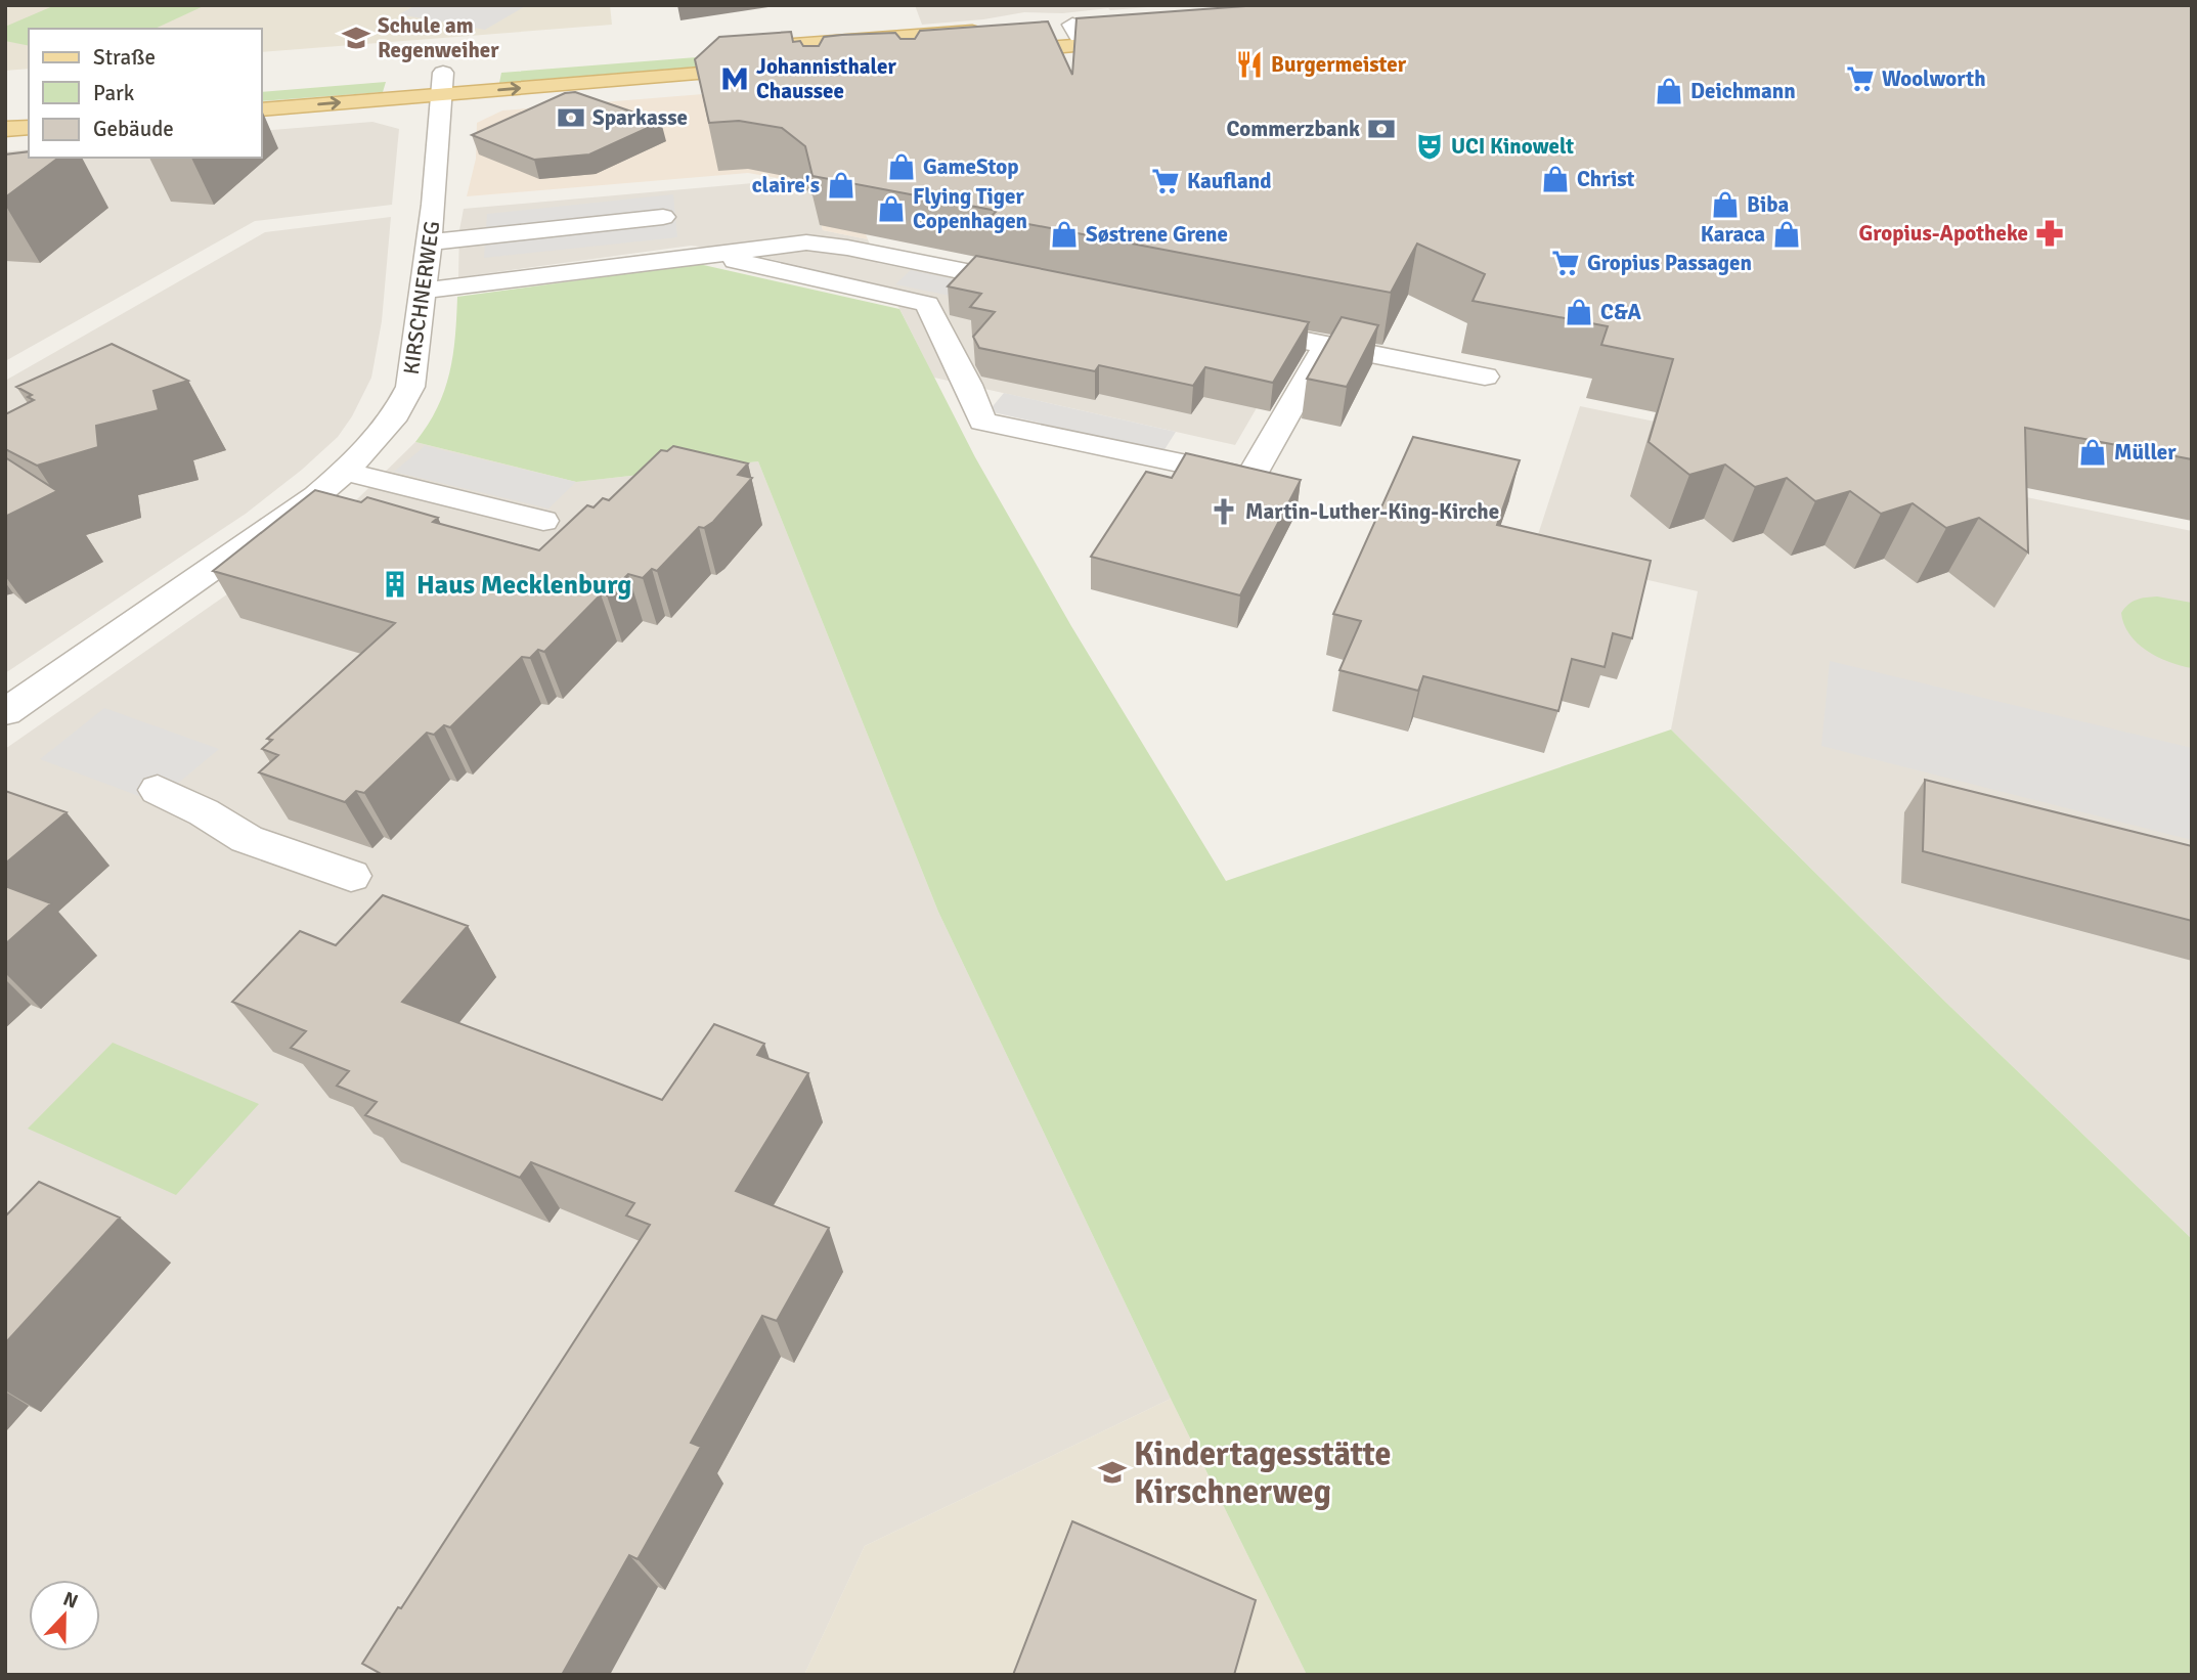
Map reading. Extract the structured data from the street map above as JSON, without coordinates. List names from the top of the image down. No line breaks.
{"streets":{"street":["KIRSCHNERWEG"]},"places":{"school or university":["Schule am Regenweiher","Kindertagesstätte Kirschnerweg"],"restaurant":["Burgermeister"],"metro station":["Johannisthaler Chaussee"],"supermarket":["Woolworth","Kaufland","Gropius Passagen"],"shop":["Deichmann","GameStop","Christ","claire's","Biba","Flying Tiger Copenhagen","Søstrene Grene","Karaca","C&A","Müller"],"bank":["Sparkasse","Commerzbank"],"theatre":["UCI Kinowelt"],"pharmacy":["Gropius-Apotheke"],"church":["Martin-Luther-King-Kirche"],"building":["Haus Mecklenburg"]},"legend":["Straße","Park","Gebäude"],"north":"top"}
